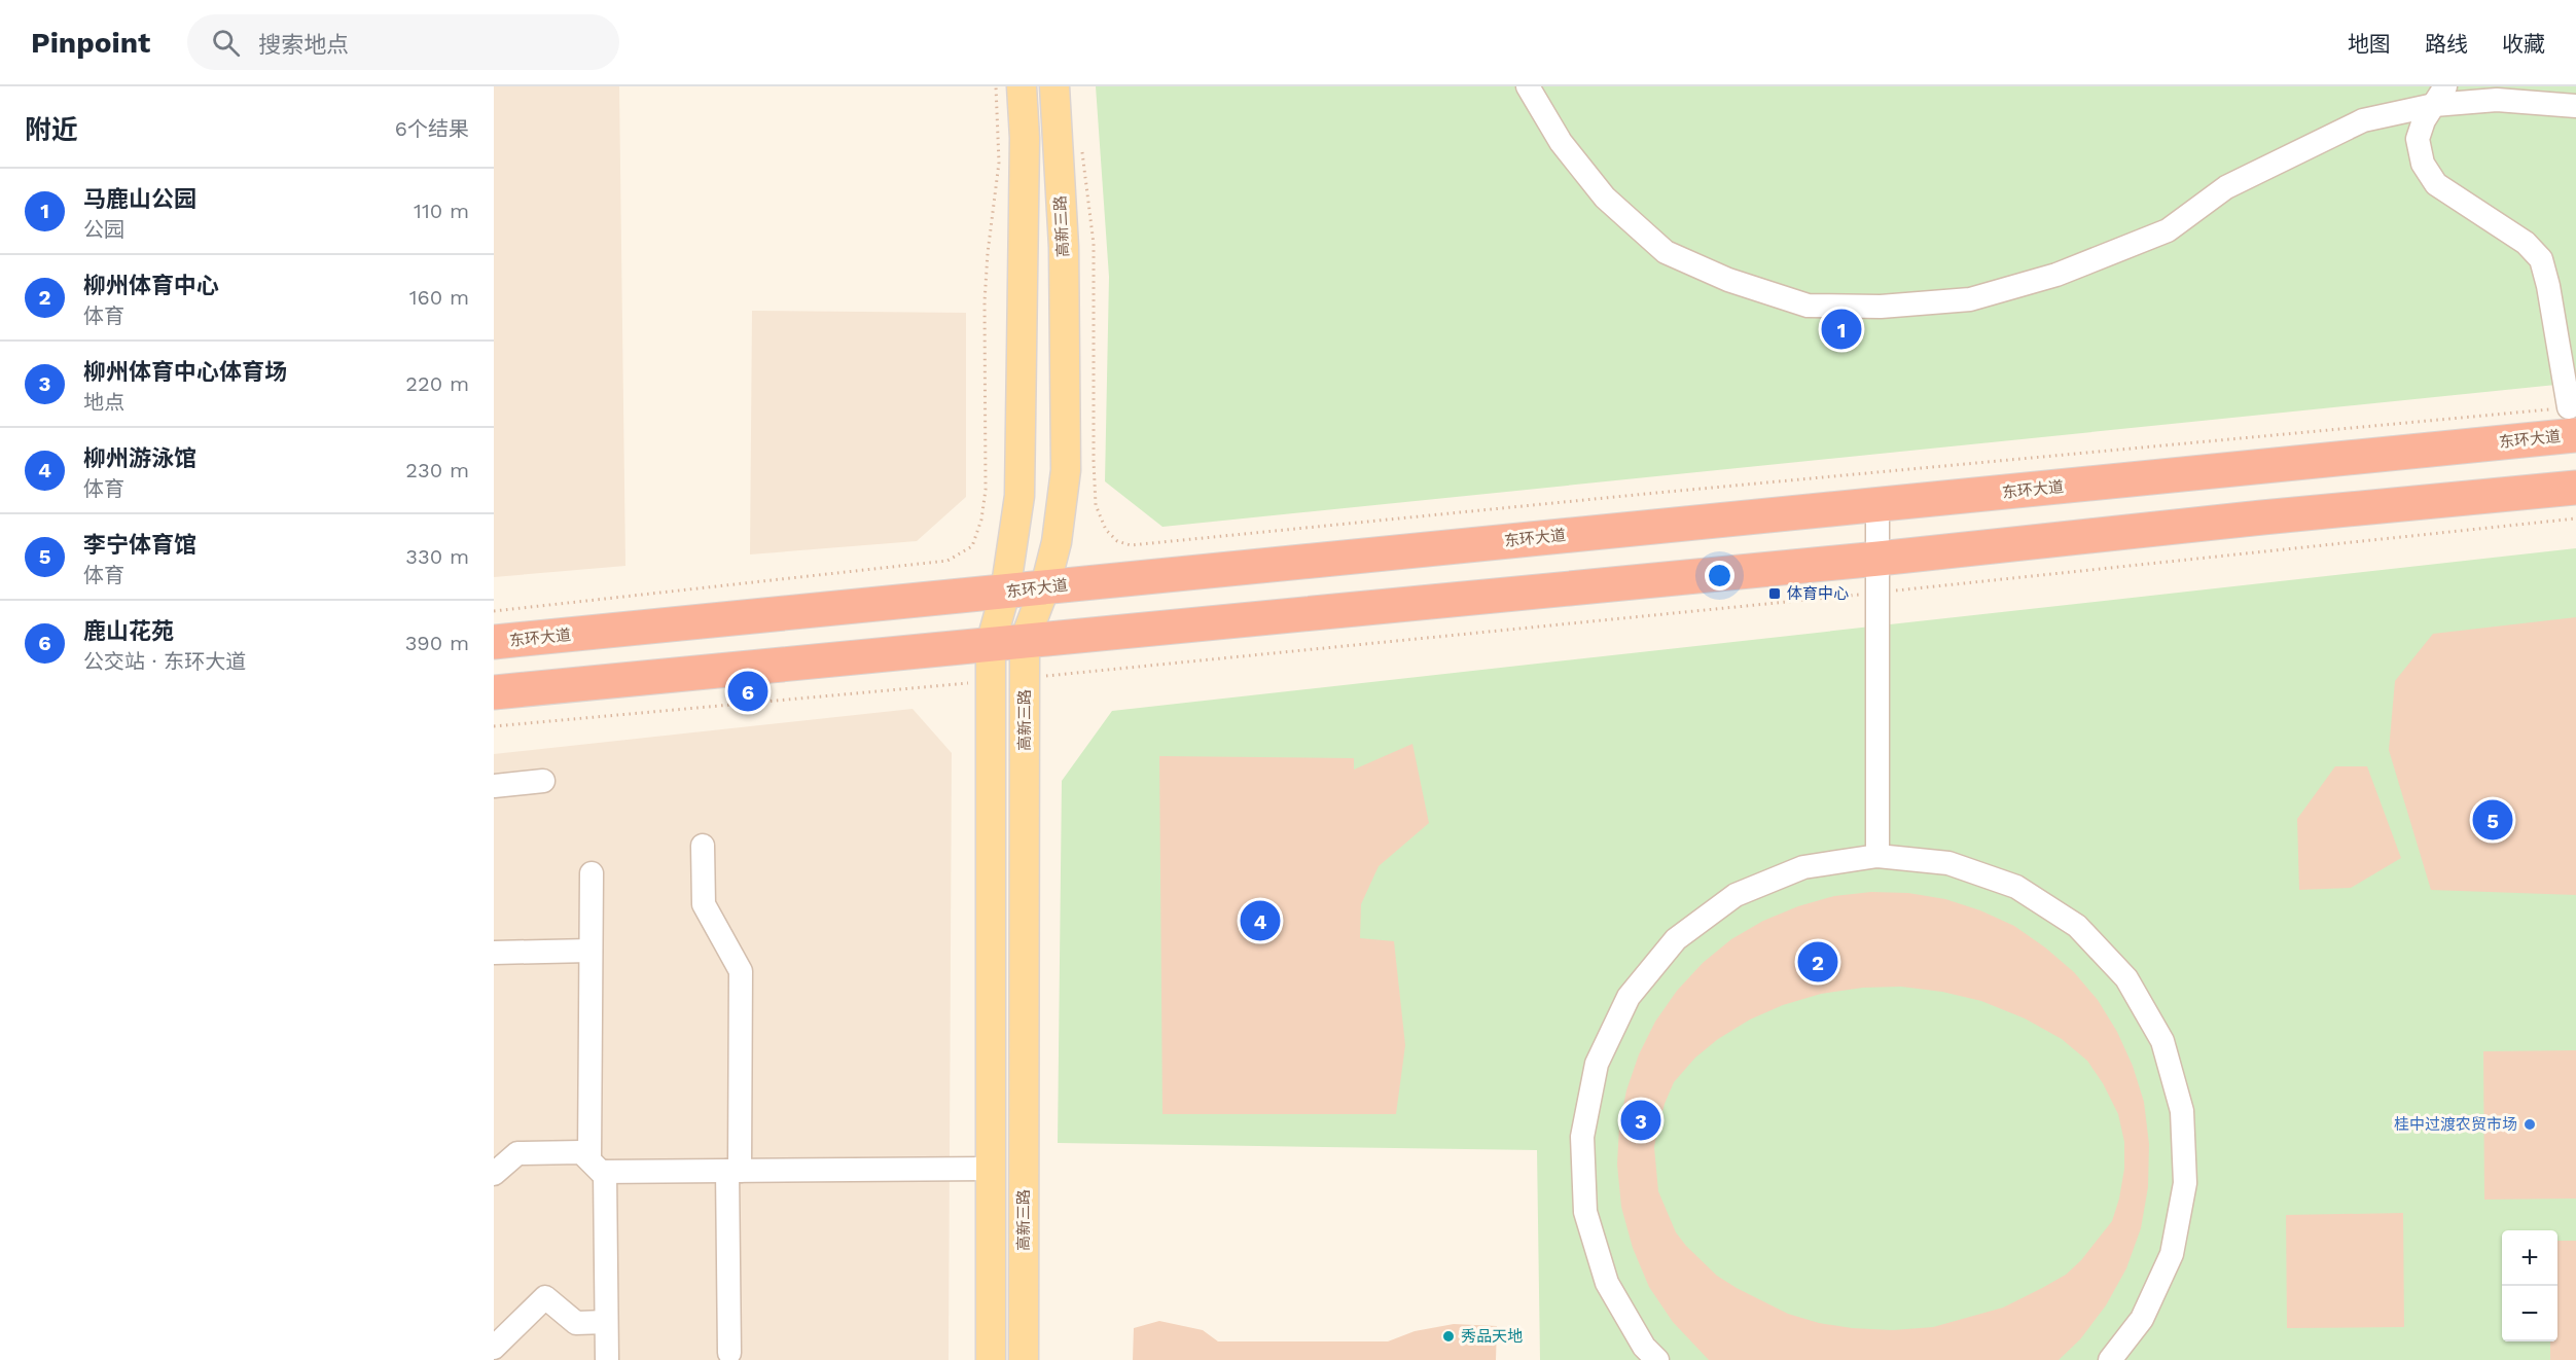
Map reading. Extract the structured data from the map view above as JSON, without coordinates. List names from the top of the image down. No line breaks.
{"streets":{"highway":["东环大道"],"main road":["高新三路"]},"crossings":[["高新三路","东环大道"]],"places":{"transit":["体育中心"],"other":["桂中过渡农贸市场","秀品天地"]},"page":{"header":"Pinpoint","search":"搜索地点","nav":["地图","路线","收藏"],"heading":["附近","6个结果"],"list":[{"mark":"1","name":"马鹿山公园","note":"公园","value":"110 m"},{"mark":"2","name":"柳州体育中心","note":"体育","value":"160 m"},{"mark":"3","name":"柳州体育中心体育场","note":"地点","value":"220 m"},{"mark":"4","name":"柳州游泳馆","note":"体育","value":"230 m"},{"mark":"5","name":"李宁体育馆","note":"体育","value":"330 m"},{"mark":"6","name":"鹿山花苑","note":"公交站 · 东环大道","value":"390 m"}],"pins":["1","6","5","4","2","3"],"map_buttons":["+","−"]}}
